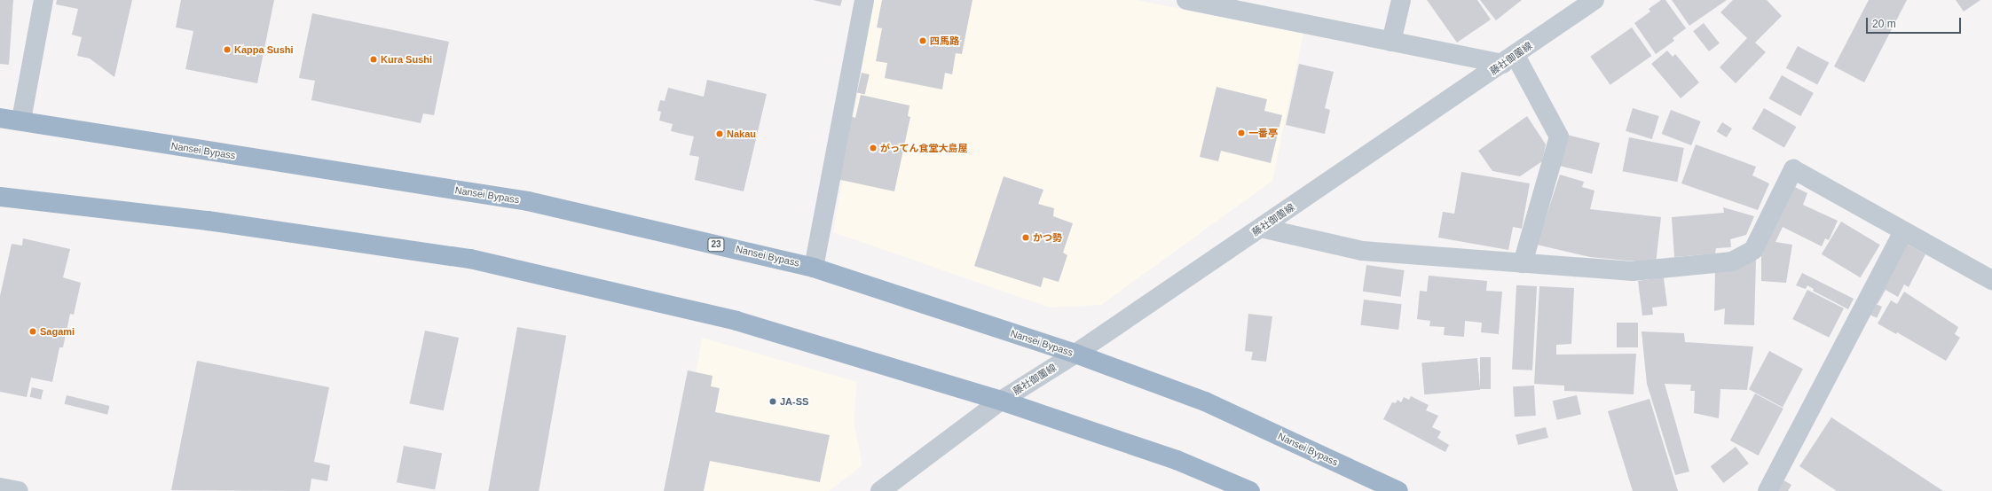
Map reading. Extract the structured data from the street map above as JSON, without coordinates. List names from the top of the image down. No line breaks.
{"streets":{"highway":["Nansei Bypass","23"],"street":["藤社御薗線"]},"crossings":[["藤社御薗線","Nansei Bypass"]],"places":["四馬路","Kappa Sushi","Kura Sushi","一番亭","Nakau","がってん食堂大島屋","かつ勢","Sagami","JA-SS"],"scale_bar":"20 m"}
